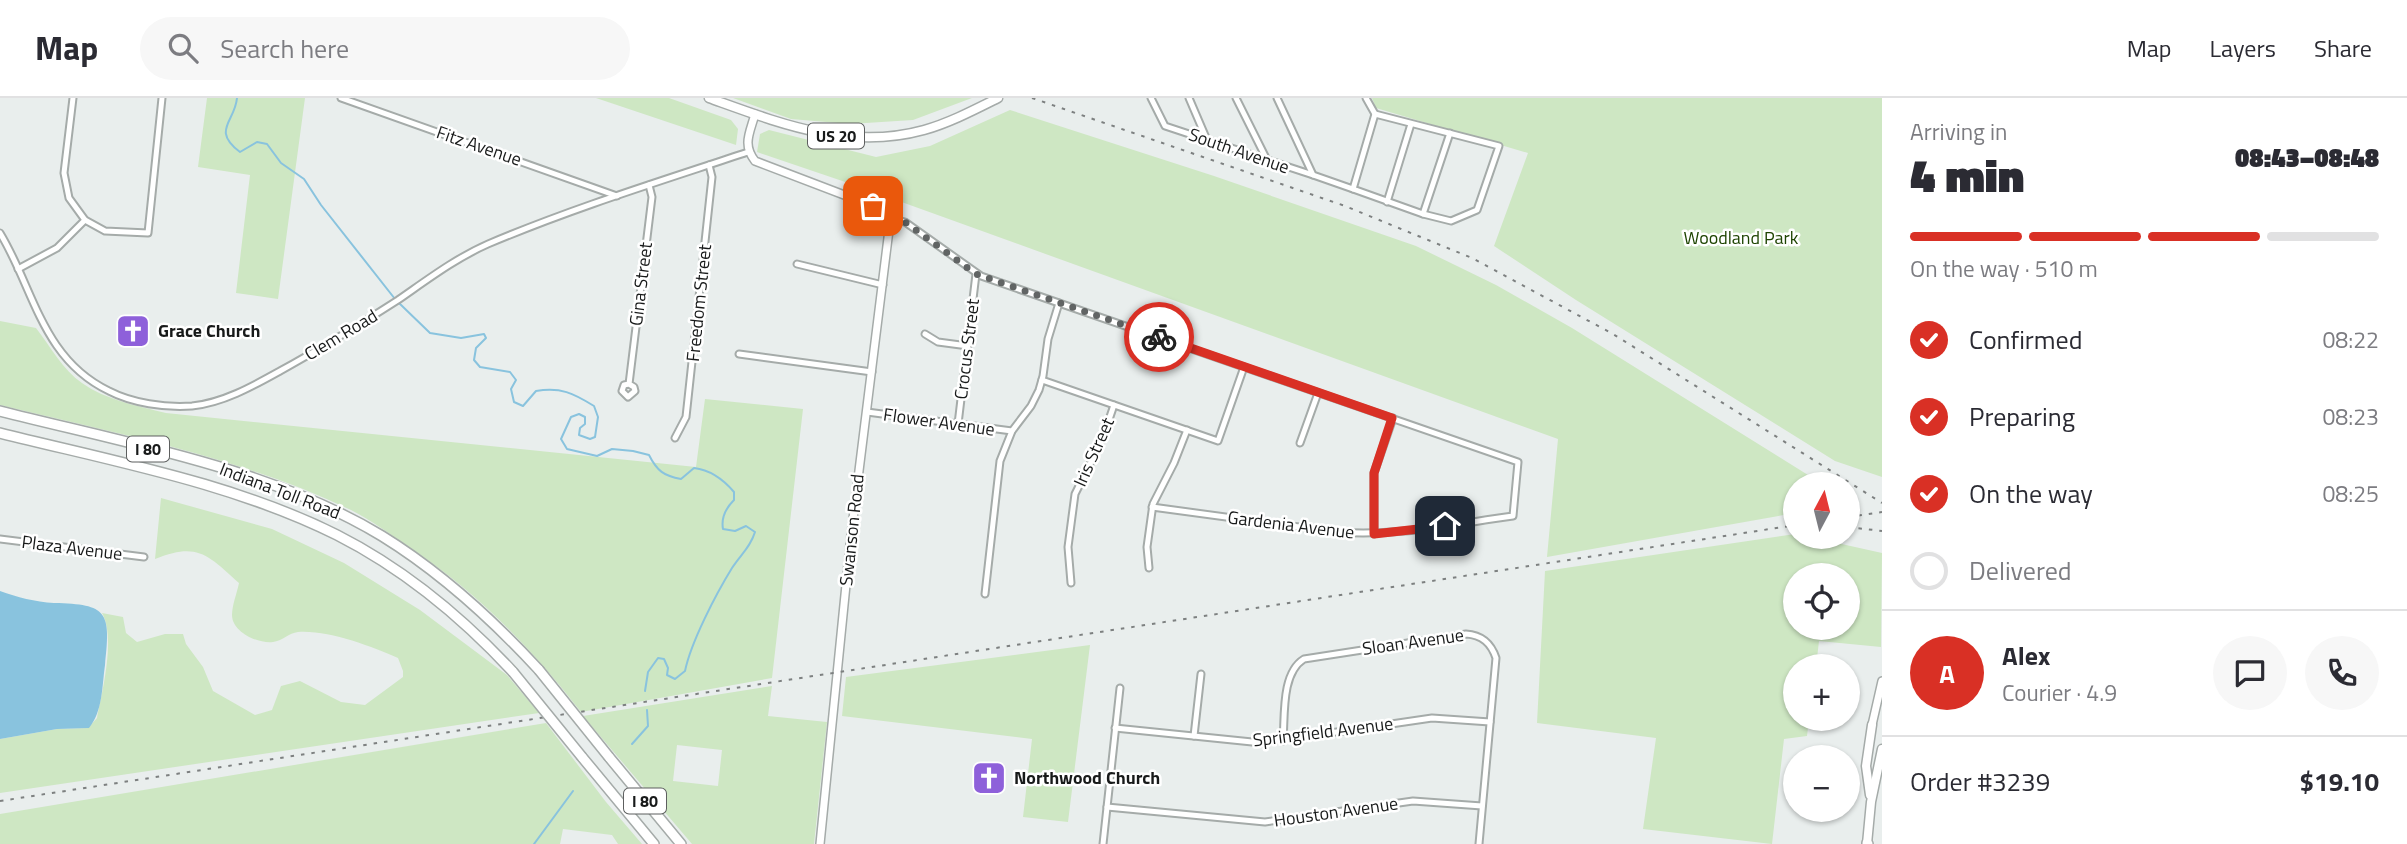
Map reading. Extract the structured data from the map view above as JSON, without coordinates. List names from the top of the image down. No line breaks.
{"streets":{"highway":["I 80","Indiana Toll Road"],"main road":["US 20"],"street":["Fitz Avenue","South Avenue","Gina Street","Freedom Street","Clem Road","Crocus Street","Flower Avenue","Iris Street","Gardenia Avenue","Swanson Road","Plaza Avenue","Sloan Avenue","Springfield Avenue","Houston Avenue"]},"crossings":[["Fitz Avenue","Clem Road"],["Gina Street","Clem Road"],["Freedom Street","Clem Road"],["Crocus Street","Flower Avenue"],["Flower Avenue","Swanson Road"],["Sloan Avenue","Springfield Avenue"],["Sloan Avenue","Houston Avenue"]],"parks":["Woodland Park"],"places":{"church":["Grace Church","Northwood Church"]},"north":"top","page":{"header":"Map","search":"Search here","nav":["Map","Layers","Share"],"heading":["4 min","Arriving in","08:43–08:48"],"panel":["Alex","Courier · 4.9","Order #3239","$19.10"],"bar":"On the way · 510 m","list":[["Confirmed","08:22"],["Preparing","08:23"],["On the way","08:25"],"Delivered"],"map_buttons":["+","−"],"round":"A"}}
